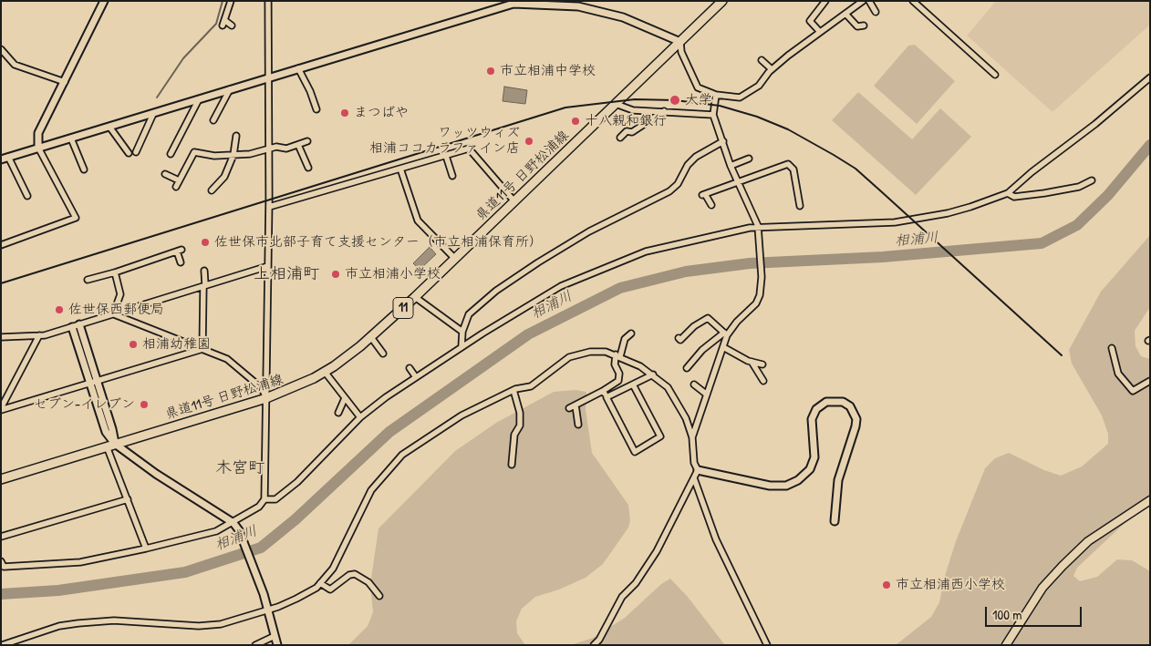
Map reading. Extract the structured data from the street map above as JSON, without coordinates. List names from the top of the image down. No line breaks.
{"streets":{"main road":["県道11号 日野松浦線","11"]},"districts":["上相浦町","木宮町"],"water":["相浦川"],"places":["市立相浦中学校","大学","まつばや","十八親和銀行","ワッツウィズ 相浦ココカラファイン店","佐世保市北部子育て支援センター（市立相浦保育所）","市立相浦小学校","佐世保西郵便局","相浦幼稚園","セブン-イレブン","市立相浦西小学校"],"scale_bar":"100 m"}
